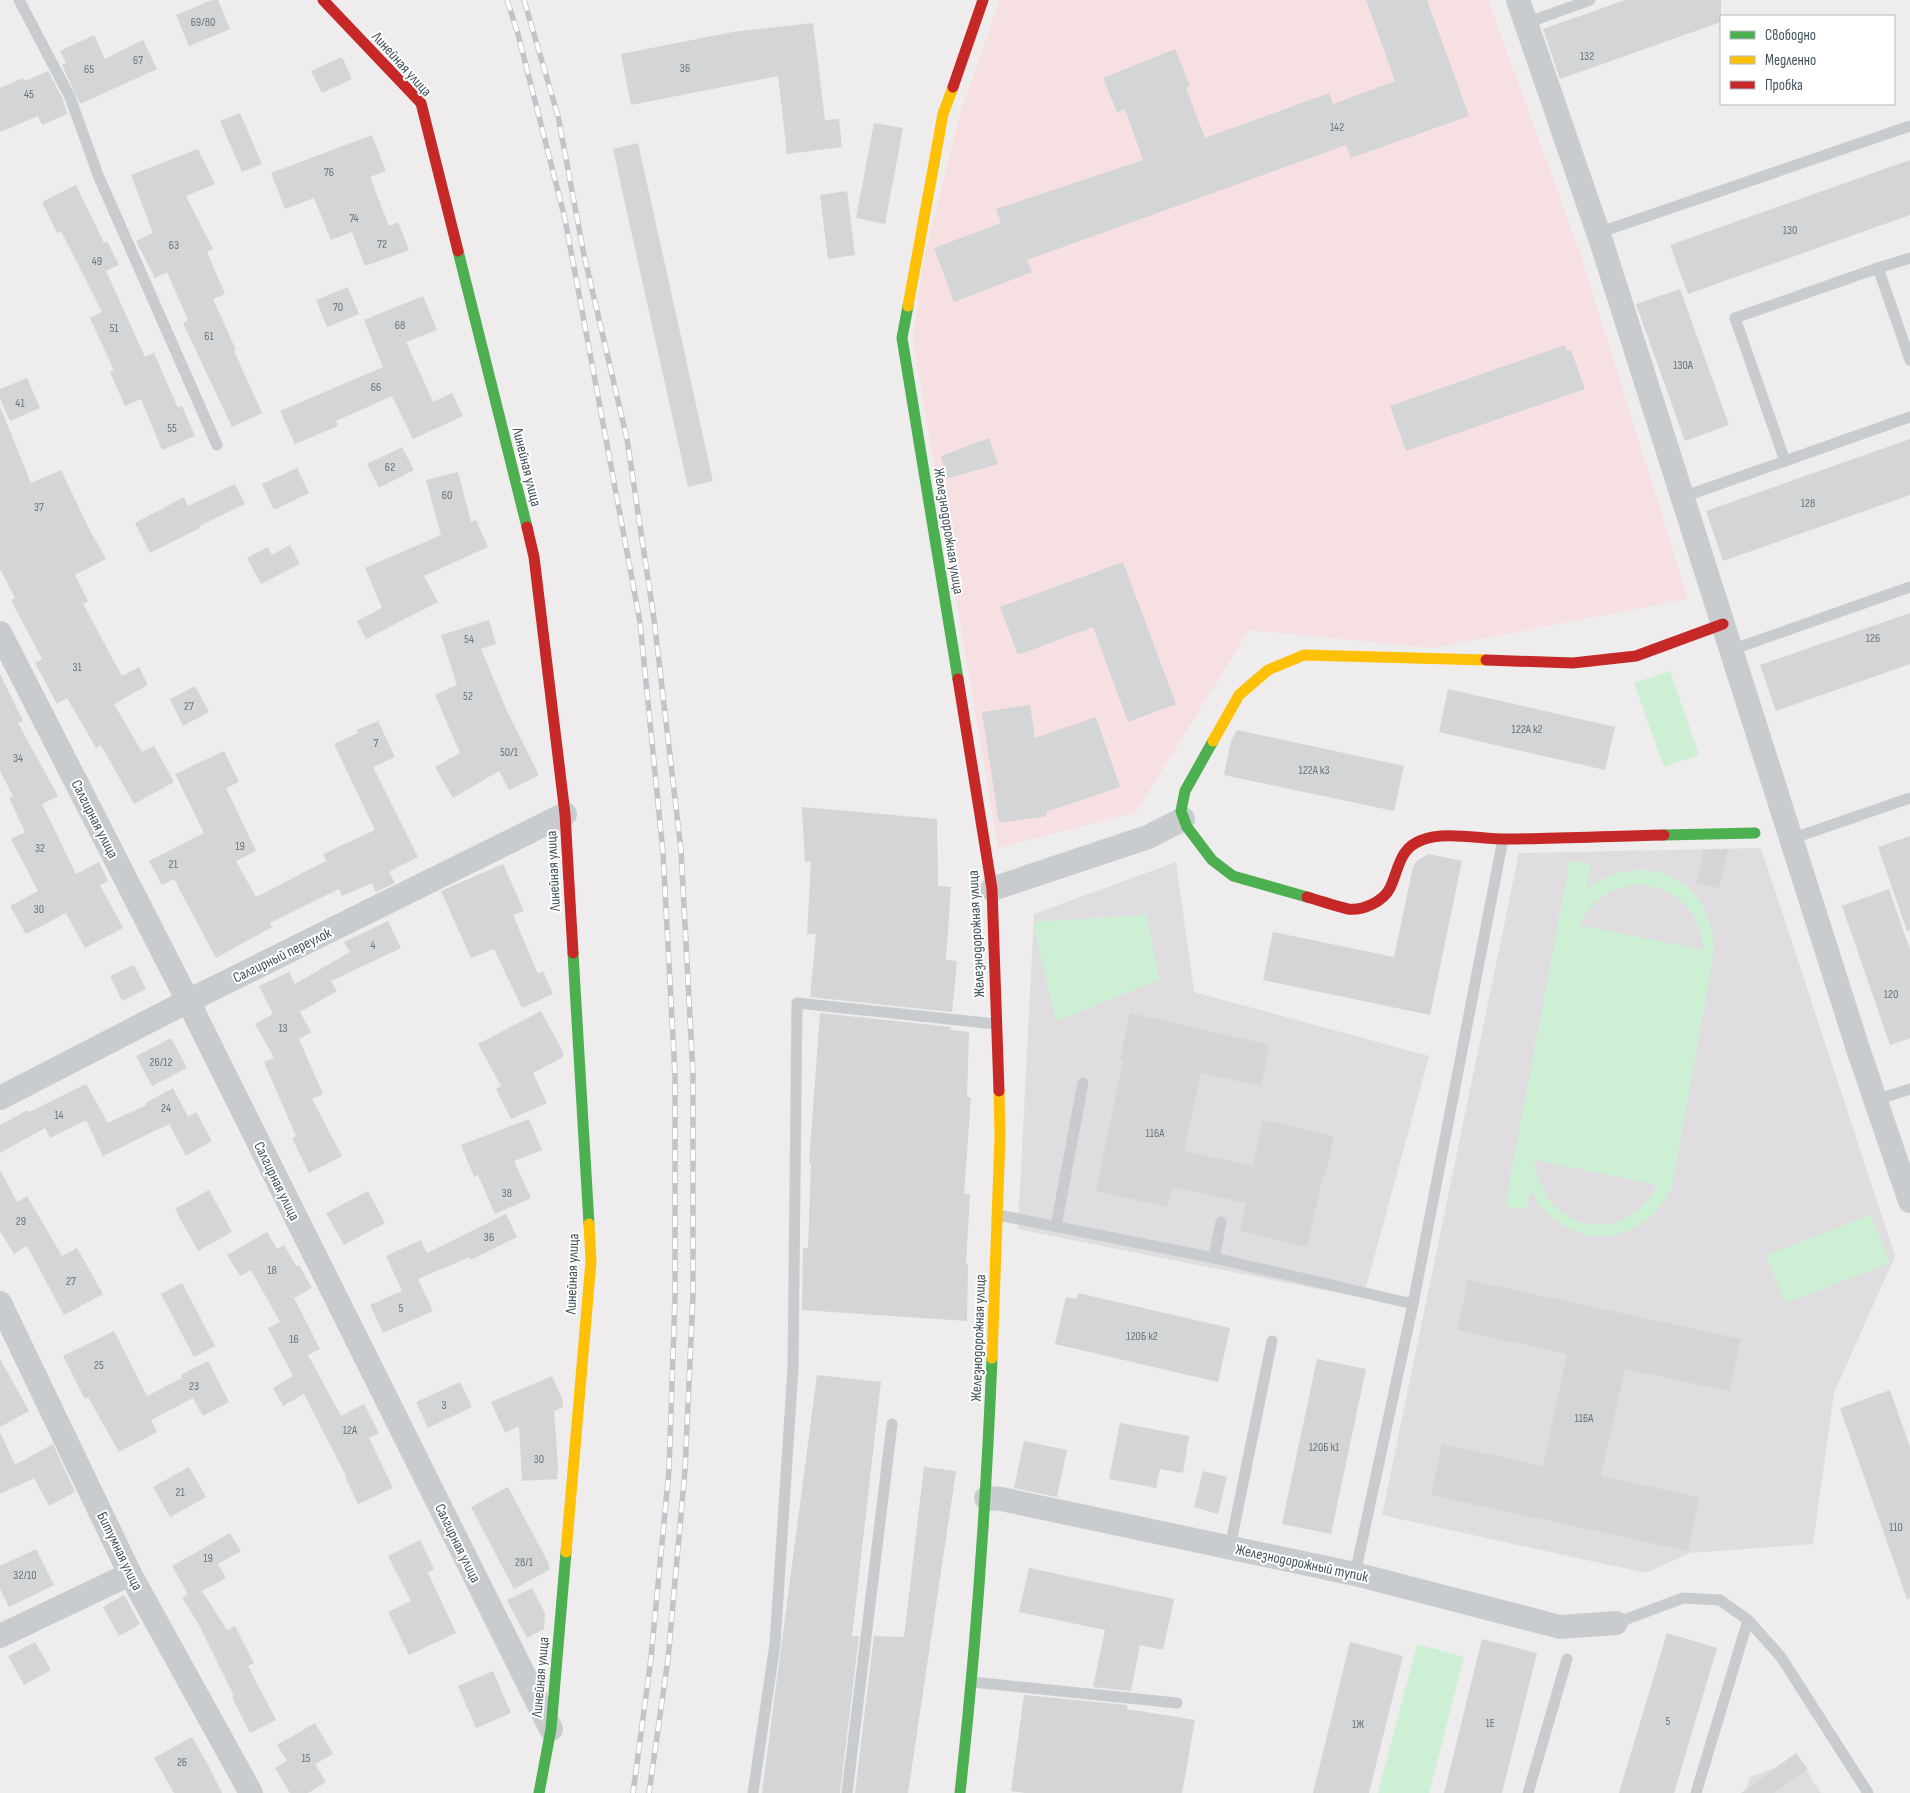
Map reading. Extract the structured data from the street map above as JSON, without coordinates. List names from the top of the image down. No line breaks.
{"streets":{"street":["Линейная улица","Железнодорожная улица","Салгирная улица","Салгирный переулок","Битумная улица","Железнодорожный тупик"]},"crossings":[["Линейная улица","Салгирная улица"],["Линейная улица","Салгирный переулок"],["Железнодорожная улица","Железнодорожный тупик"],["Салгирная улица","Салгирный переулок"]],"house_numbers":["69/80","132","67","36","65","45","142","76","74","130","72","63","49","70","68","51","61","130А","66","41","55","62","60","128","37","126","54","31","52","27","122А к2","7","50/1","34","122А к3","19","32","21","30","4","120","13","26/12","24","14","116А","38","29","36","18","27","5","120Б к2","16","25","23","3","116А","12А","120Б к1","30","21","110","19","28/1","32/10","5","1Е","1Ж","15","26"],"legend":["Свободно","Медленно","Пробка"]}
